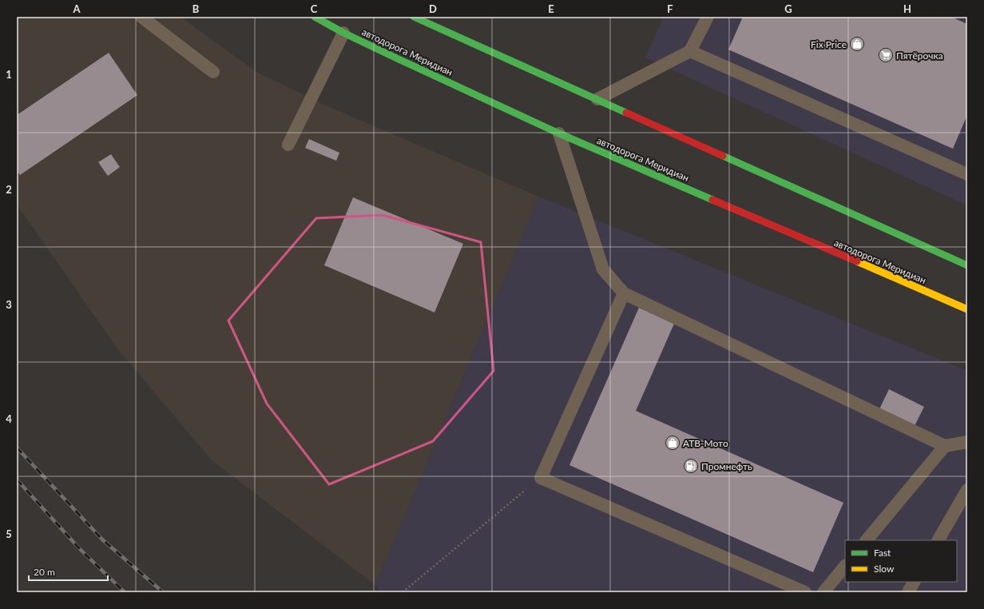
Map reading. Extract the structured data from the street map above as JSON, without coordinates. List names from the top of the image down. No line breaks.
{"streets":{"main road":["автодорога Меридиан"]},"places":{"shop":["Fix Price","АТВ-Мото"],"supermarket":["Пятёрочка"],"fuel station":["Промнефть"]},"legend":["Fast","Slow"],"scale_bar":"20 m","grid":{"columns":["A","B","C","D","E","F","G","H"],"rows":["1","2","3","4","5"]}}
